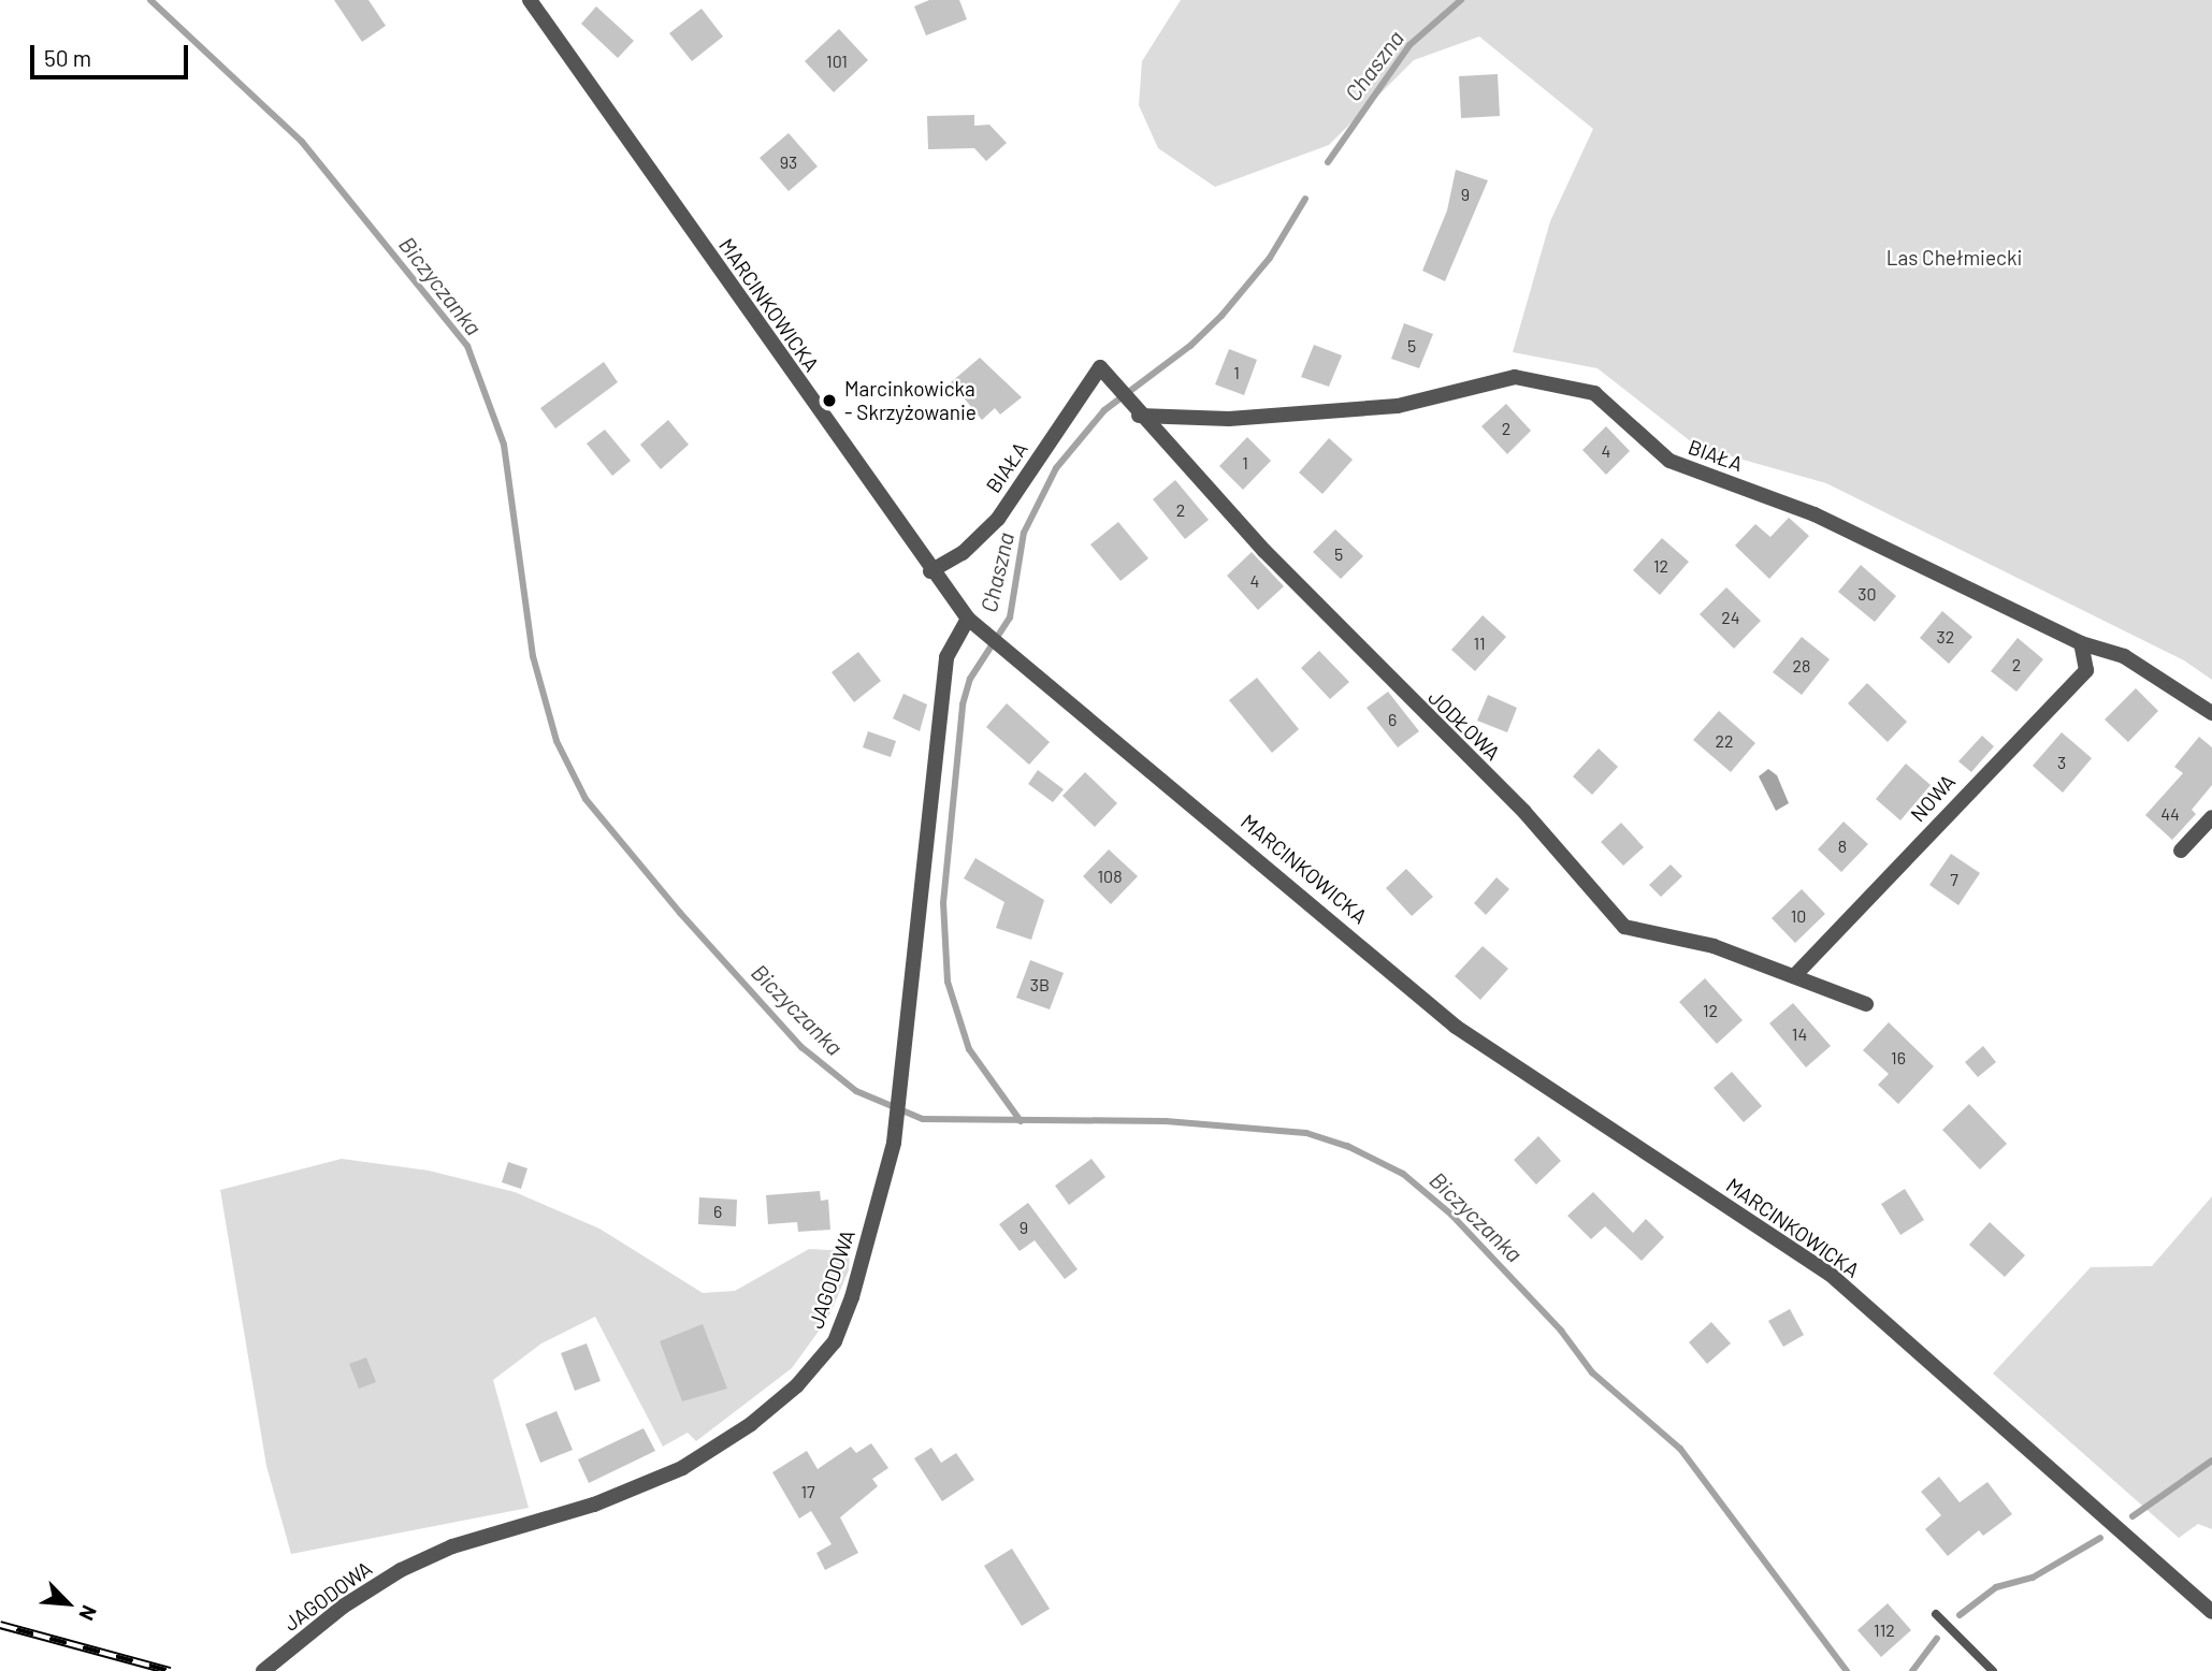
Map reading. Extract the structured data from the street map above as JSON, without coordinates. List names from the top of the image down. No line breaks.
{"streets":{"street":["MARCINKOWICKA","BIAŁA","JODŁOWA","NOWA","JAGODOWA"]},"crossings":[["MARCINKOWICKA","BIAŁA"],["MARCINKOWICKA","JAGODOWA"],["BIAŁA","JODŁOWA"],["BIAŁA","NOWA"],["JODŁOWA","NOWA"]],"water":["Chaszna","Biczyczanka"],"parks":["Las Chełmiecki"],"places":["Marcinkowicka - Skrzyżowanie"],"house_numbers":["101","93","9","5","1","2","4","1","2","5","12","4","30","24","32","11","2","28","6","22","3","44","8","108","7","10","3B","12","14","16","6","9","17","112"],"scale_bar":"50 m","north":"bottom right"}
